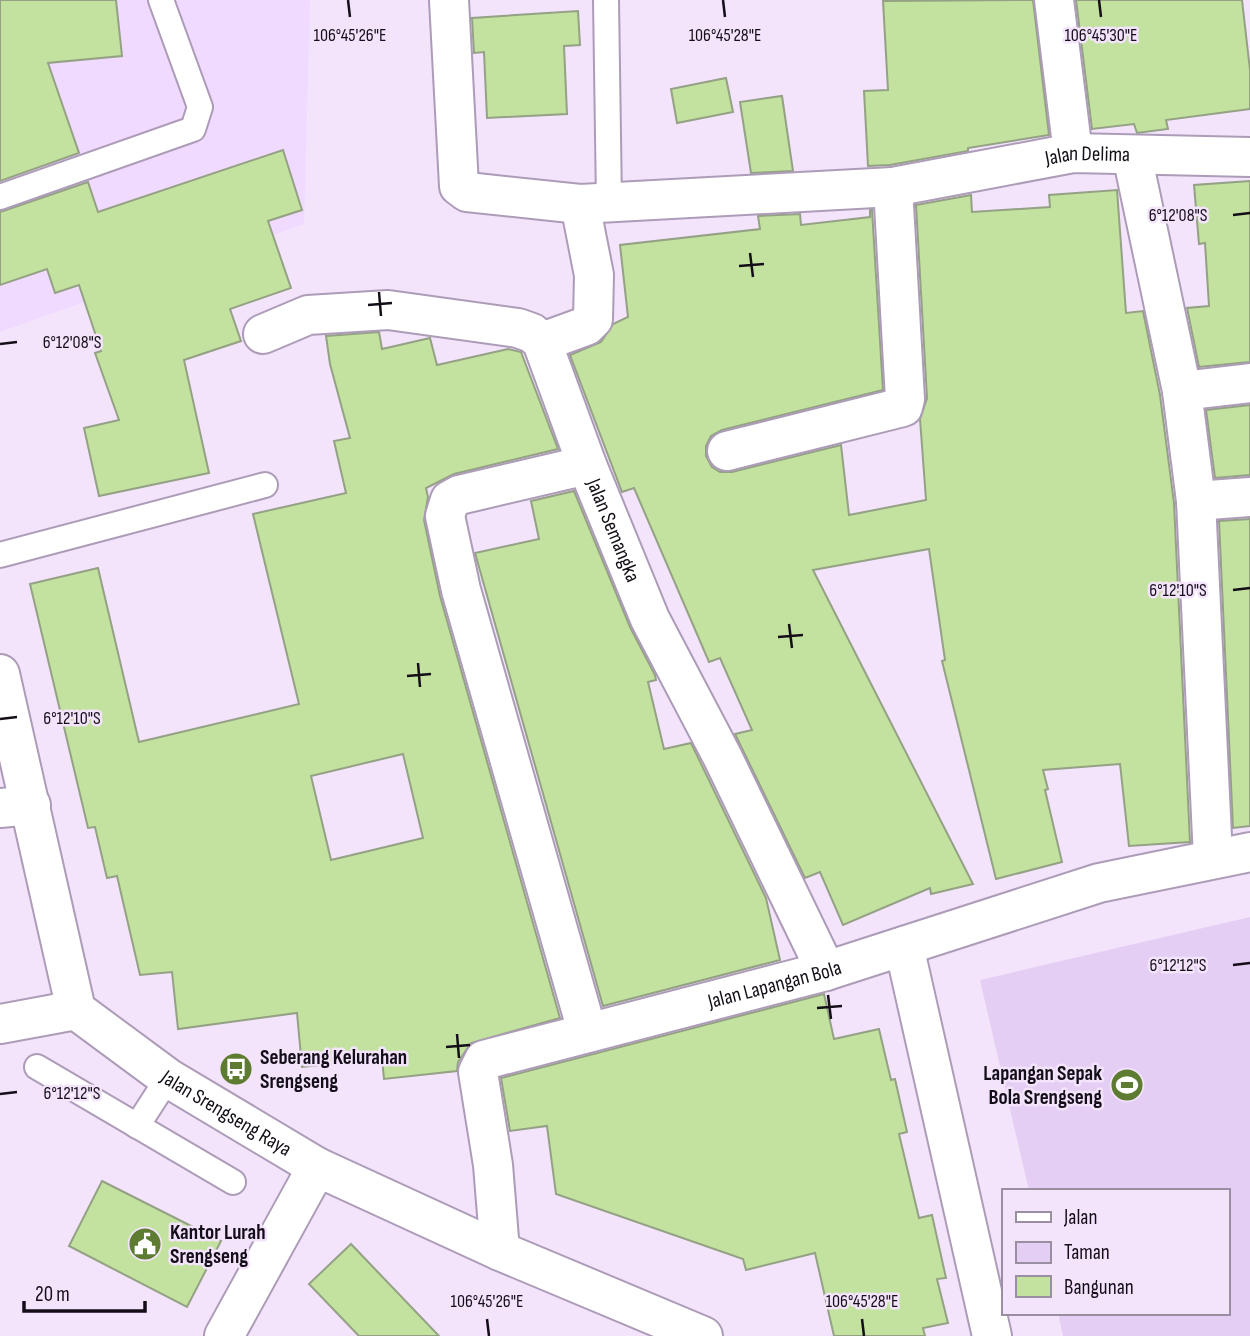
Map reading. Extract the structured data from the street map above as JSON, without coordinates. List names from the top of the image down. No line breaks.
{"streets":{"street":["Jalan Delima","Jalan Semangka","Jalan Lapangan Bola","Jalan Srengseng Raya"]},"crossings":[["Jalan Semangka","Jalan Lapangan Bola"],["Jalan Lapangan Bola","Jalan Srengseng Raya"]],"places":{"bus stop":["Seberang Kelurahan Srengseng"],"sports":["Lapangan Sepak Bola Srengseng"],"public building":["Kantor Lurah Srengseng"]},"legend":["Jalan","Taman","Bangunan"],"scale_bar":"20 m","coordinates":["106°45'26\"E","106°45'28\"E","106°45'30\"E","6°12'08\"S","6°12'10\"S","6°12'12\"S"]}
